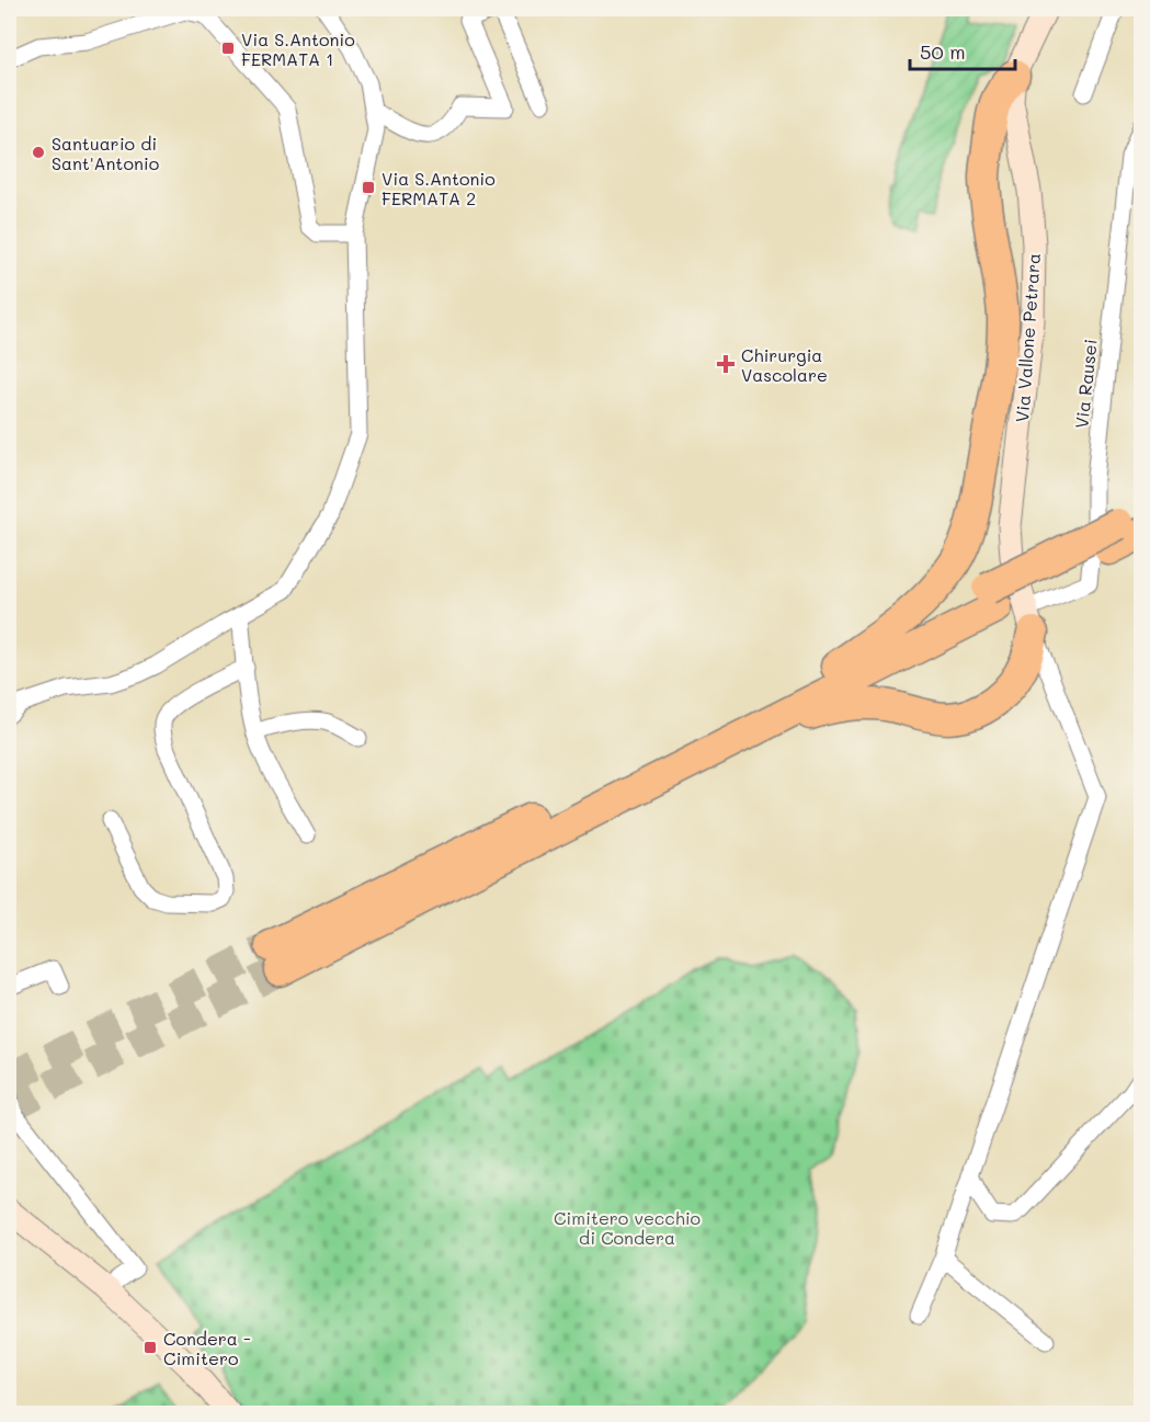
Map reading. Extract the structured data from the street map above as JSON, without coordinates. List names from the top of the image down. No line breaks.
{"streets":{"street":["Via Vallone Petrara","Via Rausei"]},"crossings":[["Via Vallone Petrara","Via Rausei"]],"parks":["Cimitero vecchio di Condera"],"places":{"transit":["Via S.Antonio FERMATA 1","Via S.Antonio FERMATA 2","Condera - Cimitero"],"other":["Santuario di Sant'Antonio"],"health":["Chirurgia Vascolare"]},"scale_bar":"50 m"}
